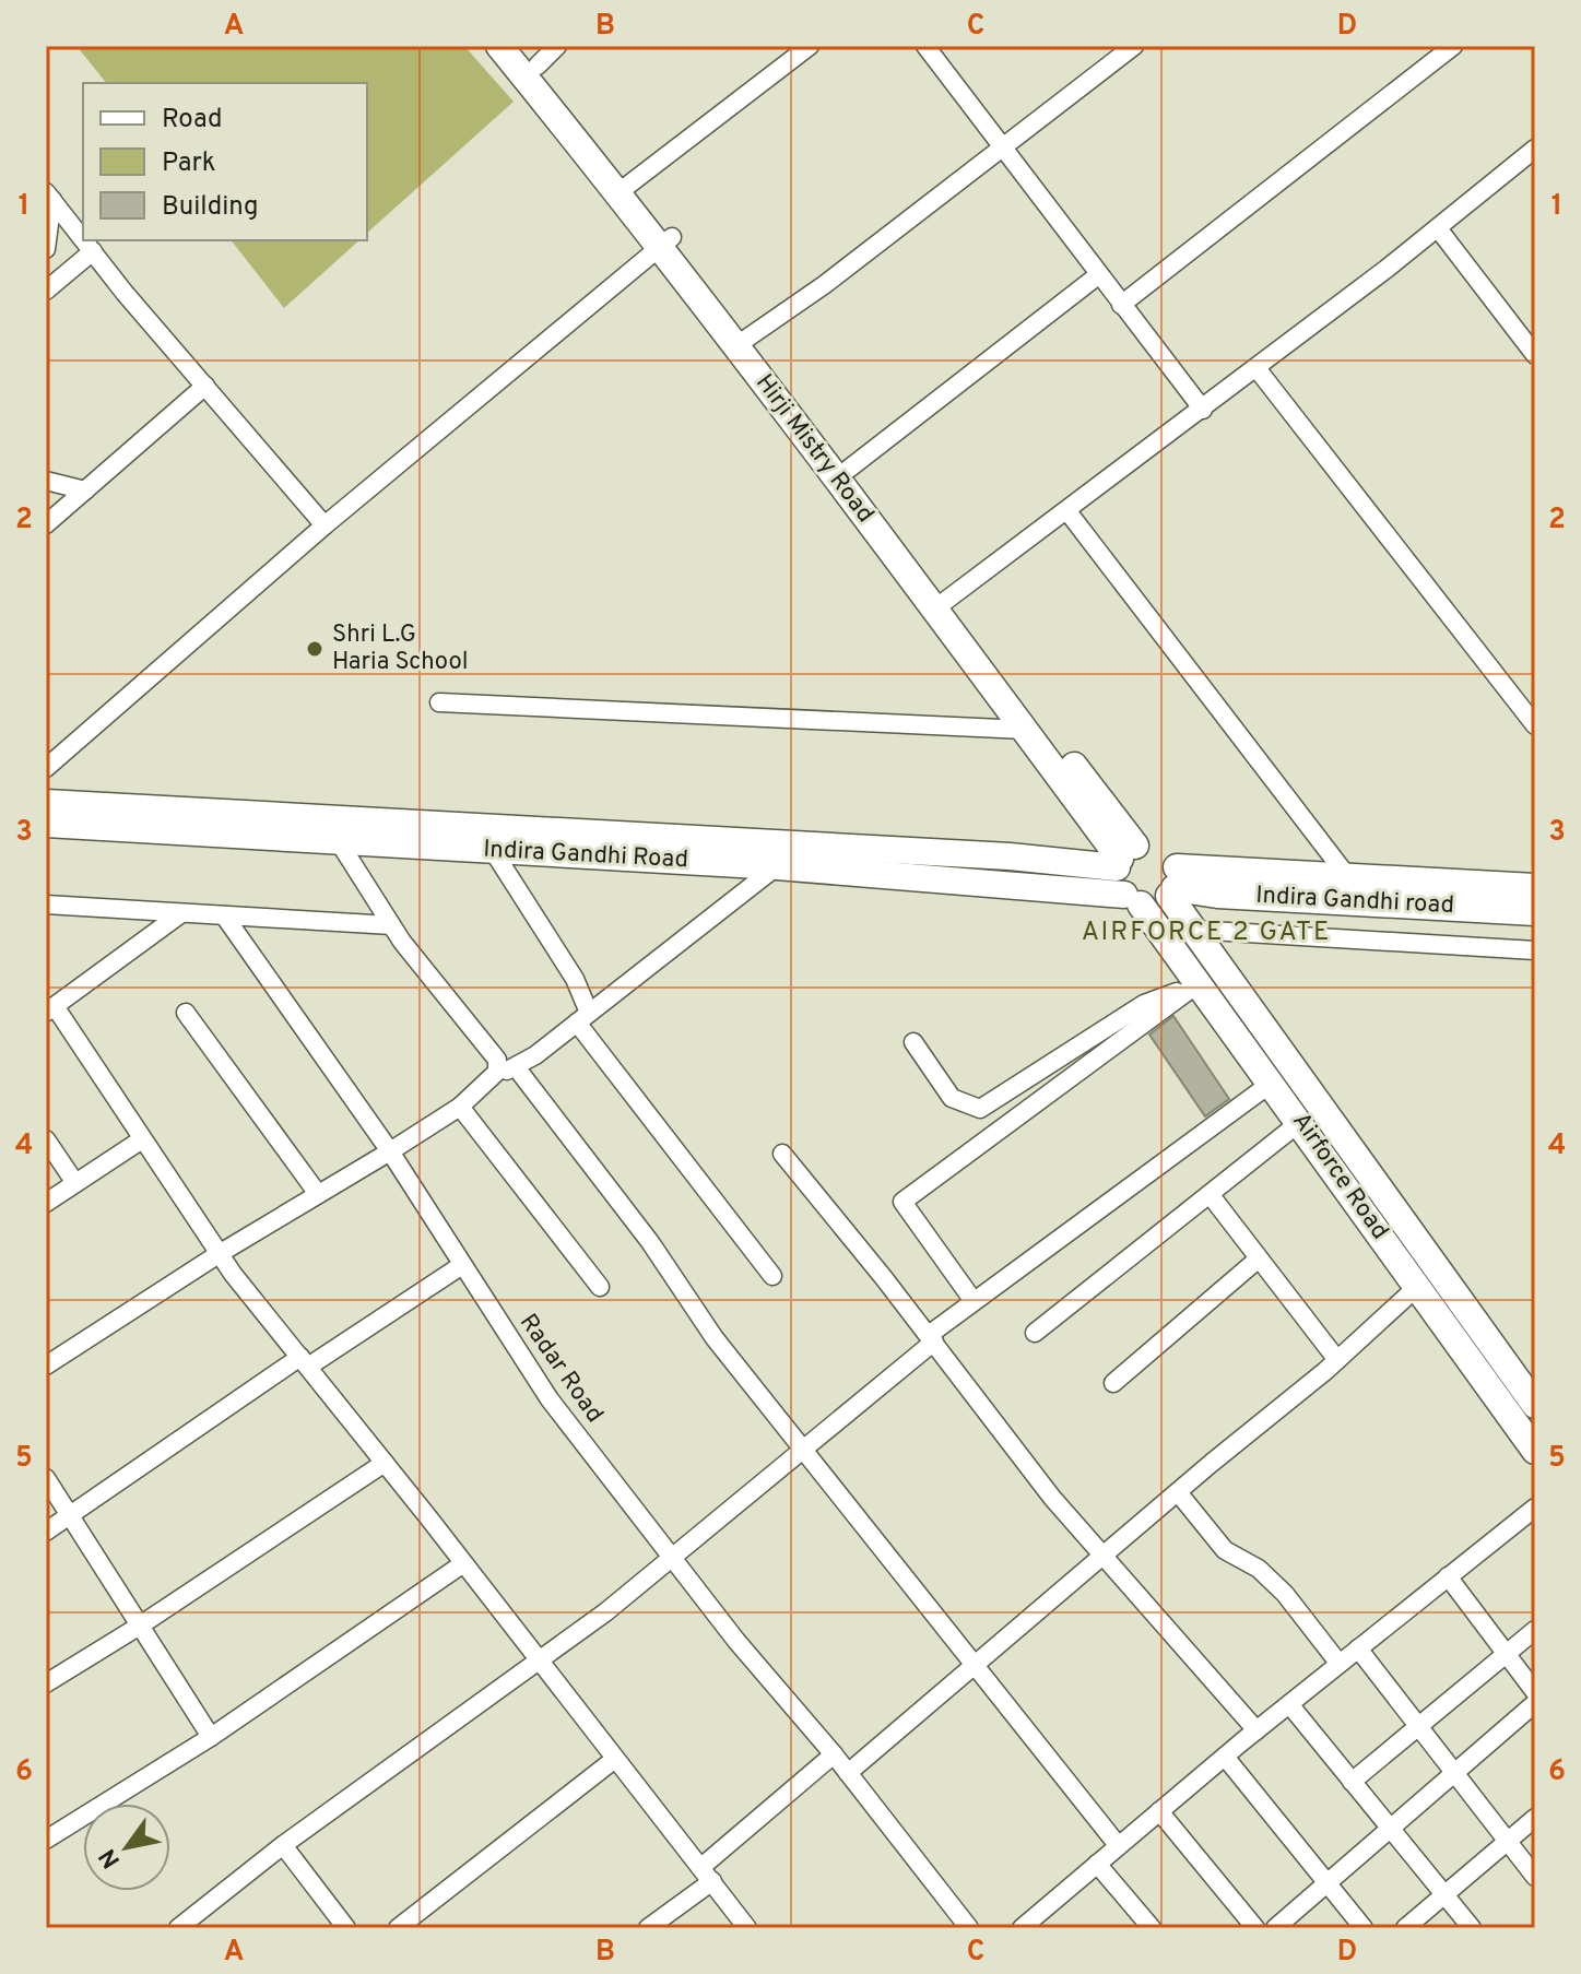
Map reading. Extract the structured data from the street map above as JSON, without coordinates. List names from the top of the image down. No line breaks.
{"streets":{"main road":["Hirji Mistry Road","Indira Gandhi Road","Indira Gandhi road","Airforce Road"],"street":["Radar Road"]},"crossings":[["Hirji Mistry Road","Indira Gandhi Road"],["Hirji Mistry Road","Indira Gandhi road"],["Hirji Mistry Road","Airforce Road"],["Indira Gandhi Road","Indira Gandhi road"],["Indira Gandhi Road","Airforce Road"],["Indira Gandhi road","Airforce Road"]],"districts":["AIRFORCE 2 GATE"],"places":["Shri L.G Haria School"],"legend":["Road","Park","Building"],"north":"bottom left","grid":{"columns":["A","B","C","D"],"rows":["1","2","3","4","5","6"]}}
